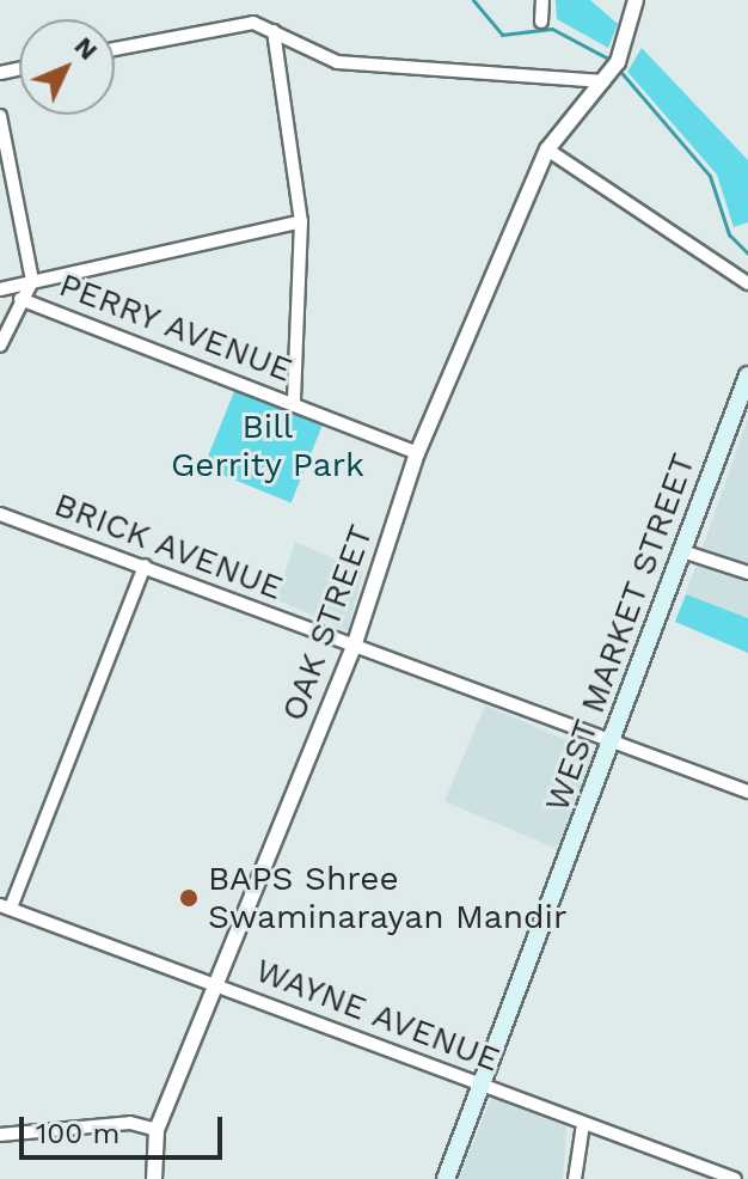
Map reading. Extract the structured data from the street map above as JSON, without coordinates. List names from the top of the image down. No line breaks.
{"streets":{"main road":["WEST MARKET STREET"],"street":["PERRY AVENUE","BRICK AVENUE","OAK STREET","WAYNE AVENUE"]},"crossings":[["PERRY AVENUE","OAK STREET"],["BRICK AVENUE","OAK STREET"],["BRICK AVENUE","WEST MARKET STREET"],["OAK STREET","WAYNE AVENUE"],["WEST MARKET STREET","WAYNE AVENUE"]],"parks":["Bill Gerrity Park"],"places":["BAPS Shree Swaminarayan Mandir"],"scale_bar":"100 m","north":"top right"}
